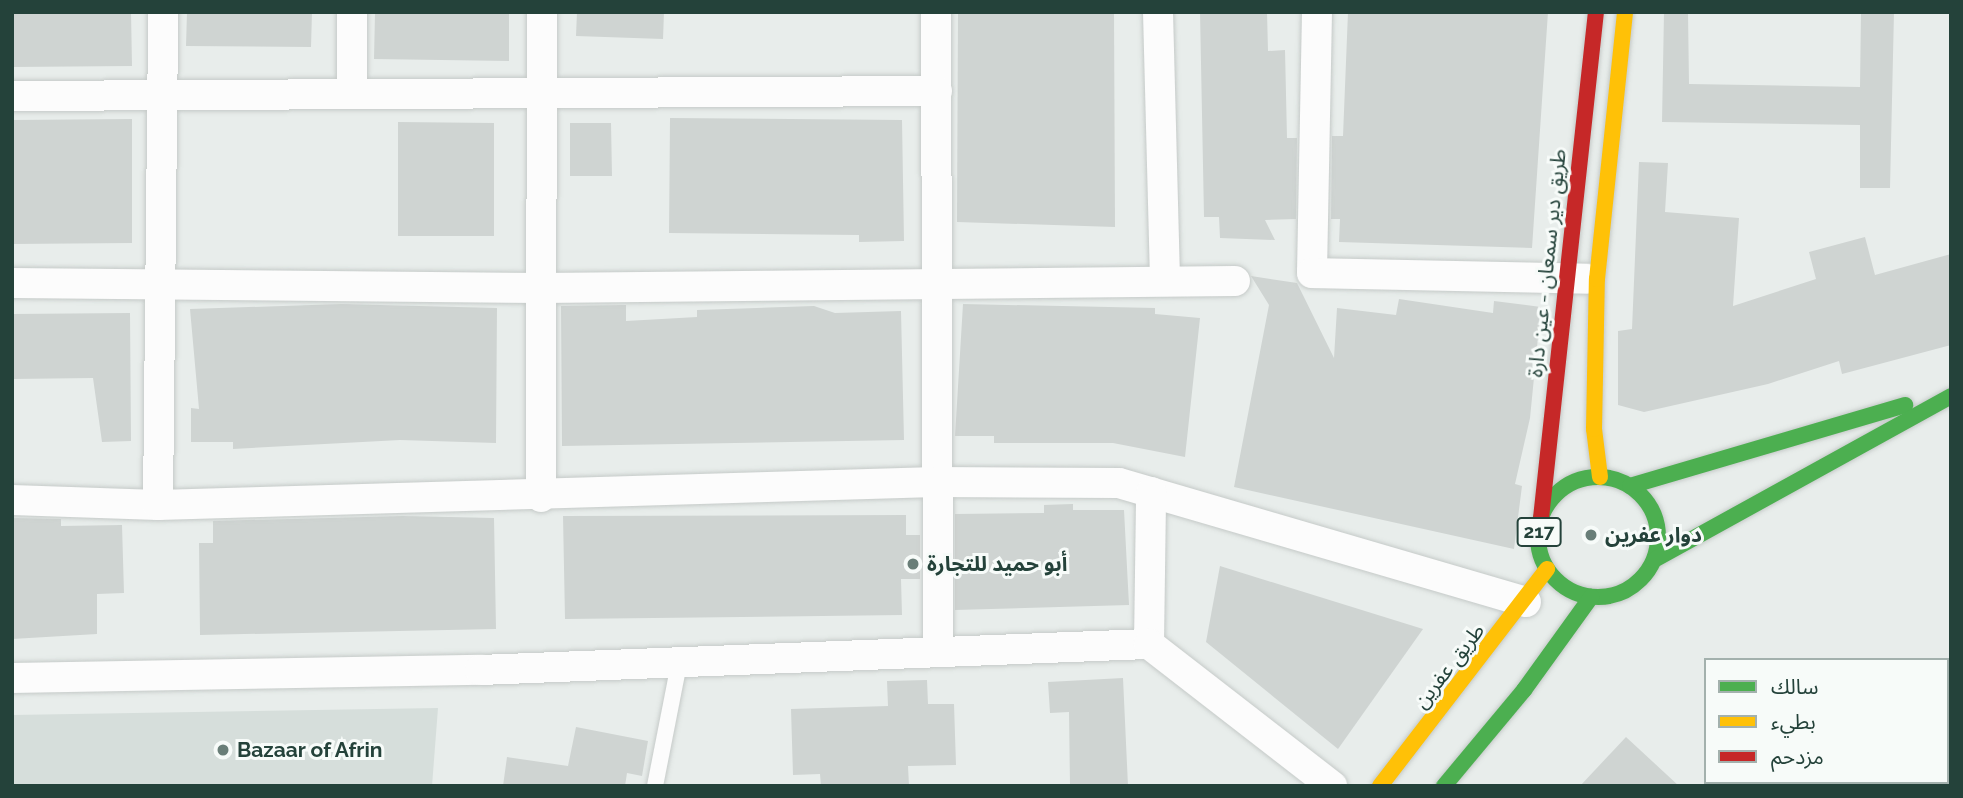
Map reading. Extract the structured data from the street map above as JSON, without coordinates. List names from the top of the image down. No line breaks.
{"streets":{"main road":["طريق دير سمعان - عين دارة","217","طريق عفرين"]},"crossings":[["طريق دير سمعان - عين دارة","217"],["طريق دير سمعان - عين دارة","طريق عفرين"],["217","طريق عفرين"]],"places":["دوار عفرين","أبو حميد للتجارة","Bazaar of Afrin"],"legend":["سالك","بطيء","مزدحم"]}
